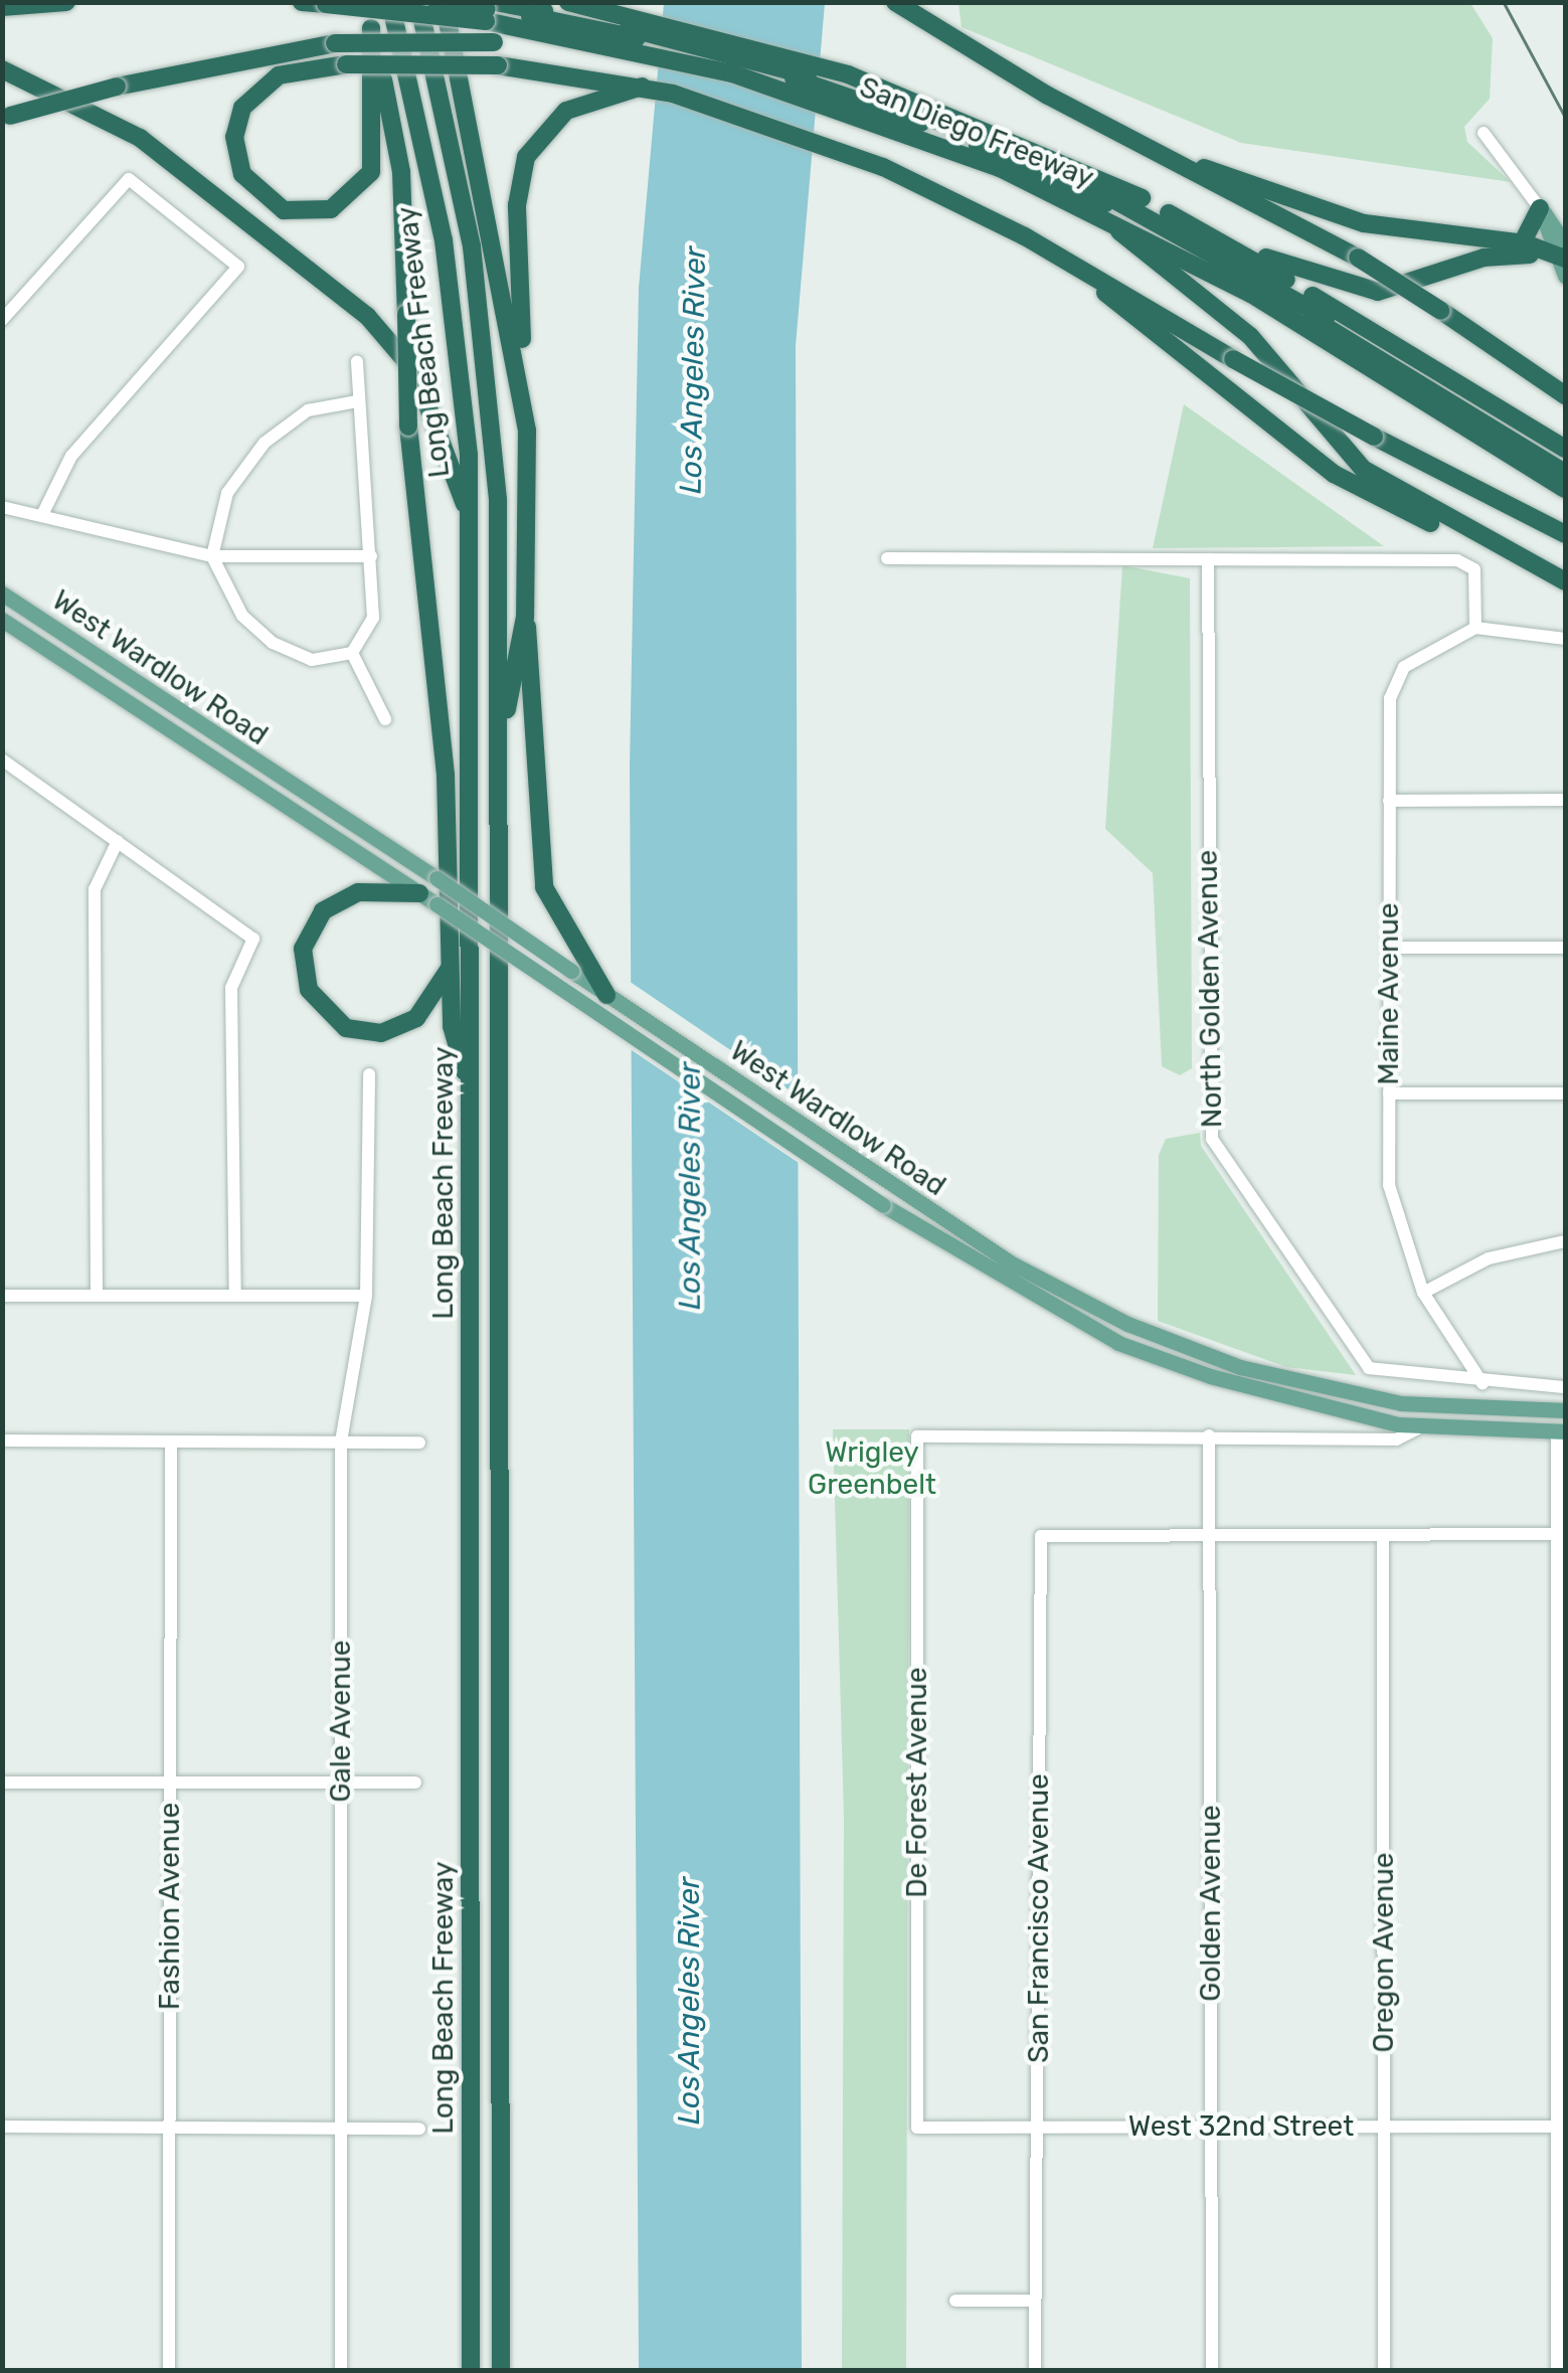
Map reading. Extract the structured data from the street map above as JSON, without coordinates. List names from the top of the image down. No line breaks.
{"streets":{"highway":["San Diego Freeway","Long Beach Freeway"],"main road":["West Wardlow Road"],"street":["North Golden Avenue","Maine Avenue","Gale Avenue","De Forest Avenue","Golden Avenue","Fashion Avenue","San Francisco Avenue","Oregon Avenue","West 32nd Street"]},"crossings":[["North Golden Avenue","Maine Avenue"],["De Forest Avenue","Golden Avenue"],["De Forest Avenue","West 32nd Street"],["Golden Avenue","San Francisco Avenue"],["Golden Avenue","West 32nd Street"],["San Francisco Avenue","West 32nd Street"],["Oregon Avenue","West 32nd Street"]],"water":["Los Angeles River"],"parks":["Wrigley Greenbelt"]}
